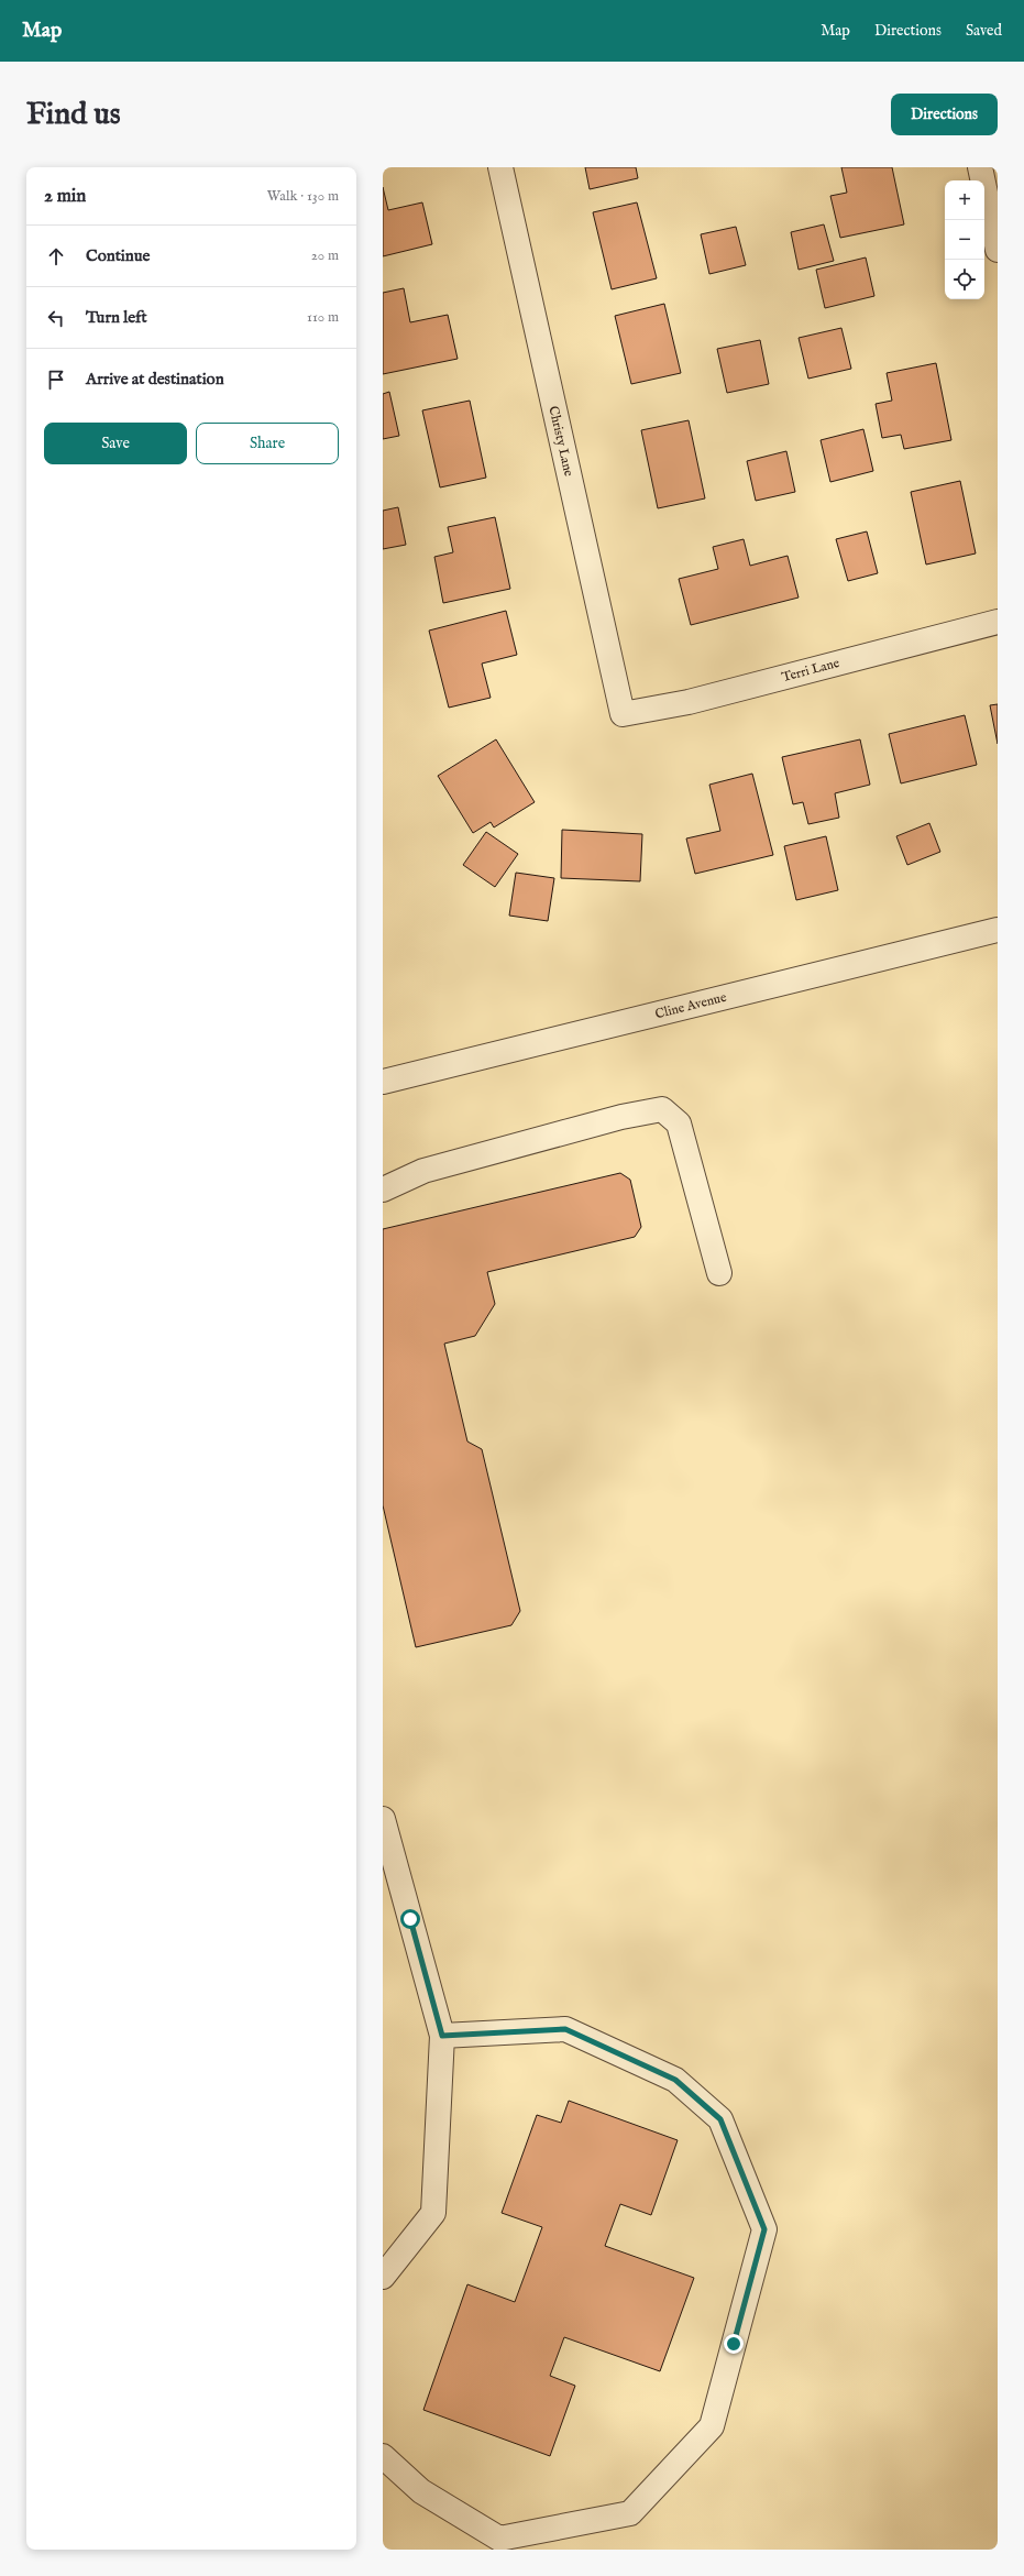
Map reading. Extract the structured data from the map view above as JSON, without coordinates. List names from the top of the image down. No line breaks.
{"streets":{"street":["Christy Lane","Terri Lane","Cline Avenue"]},"crossings":[["Christy Lane","Terri Lane"]],"page":{"header":"Map","nav":["Map","Directions","Saved"],"buttons":["Directions",["Save","Share"]],"title":"Find us","heading":["2 min","Walk · 130 m"],"map_buttons":["+","−"],"list":[["Continue","20 m"],["Turn left","110 m"],"Arrive at destination"]}}
